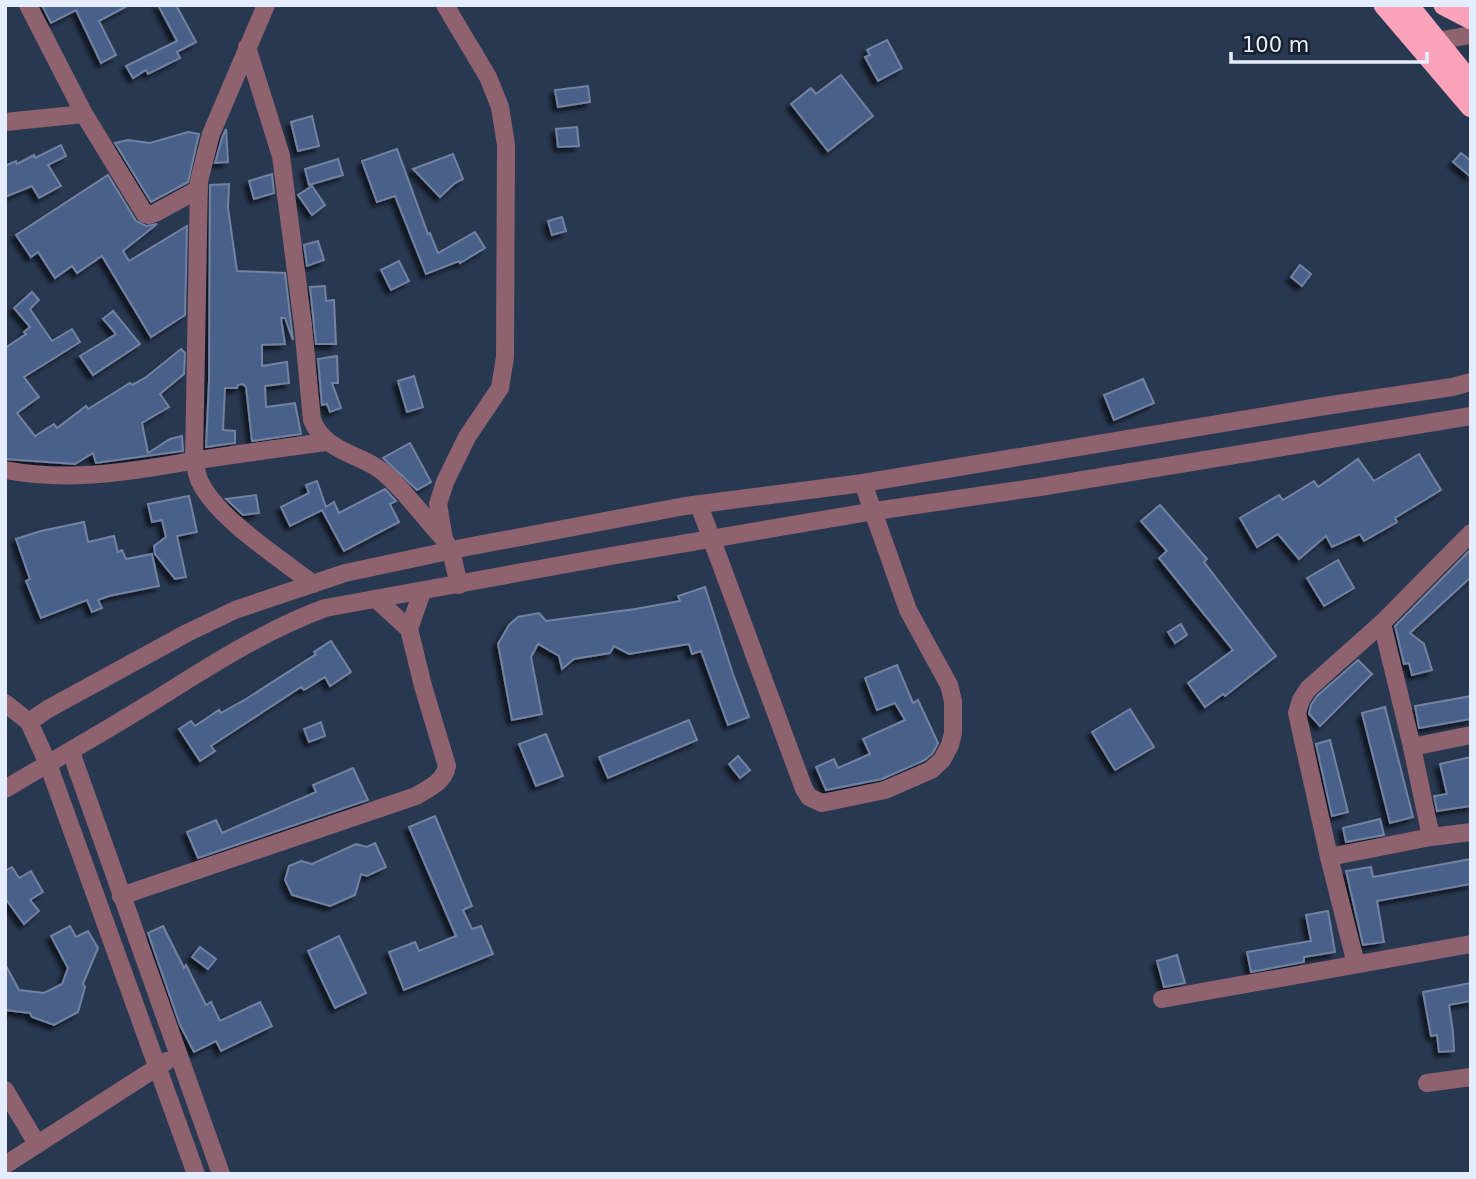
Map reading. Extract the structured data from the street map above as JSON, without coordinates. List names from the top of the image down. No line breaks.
{"scale_bar":"100 m"}
